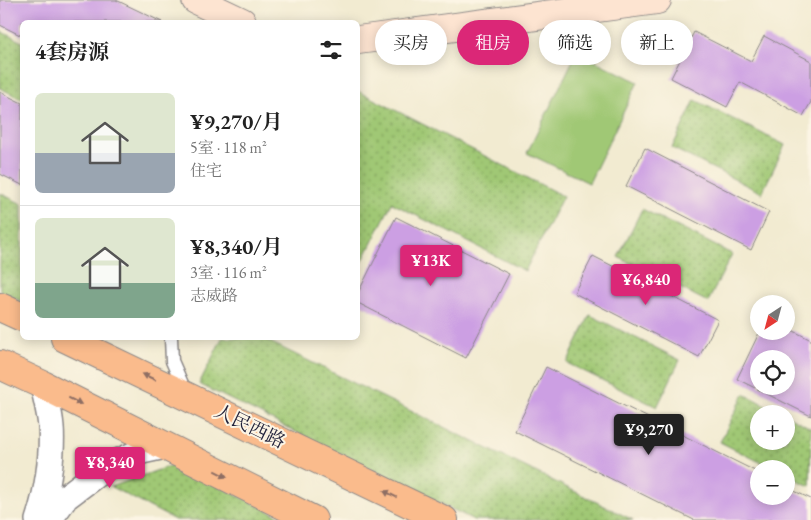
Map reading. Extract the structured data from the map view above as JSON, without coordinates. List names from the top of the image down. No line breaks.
{"streets":{"main road":["人民西路"]},"north":"bottom left","page":{"chip":["买房","租房","筛选","新上"],"heading":"4套房源","list":[{"name":"¥9,270/月","note":"5室 · 118 m² · 住宅"},{"name":"¥8,340/月","note":"3室 · 116 m² · 志威路"}],"price":["¥13K","¥6,840","¥9,270","¥8,340"],"map_buttons":["+","−"]}}
